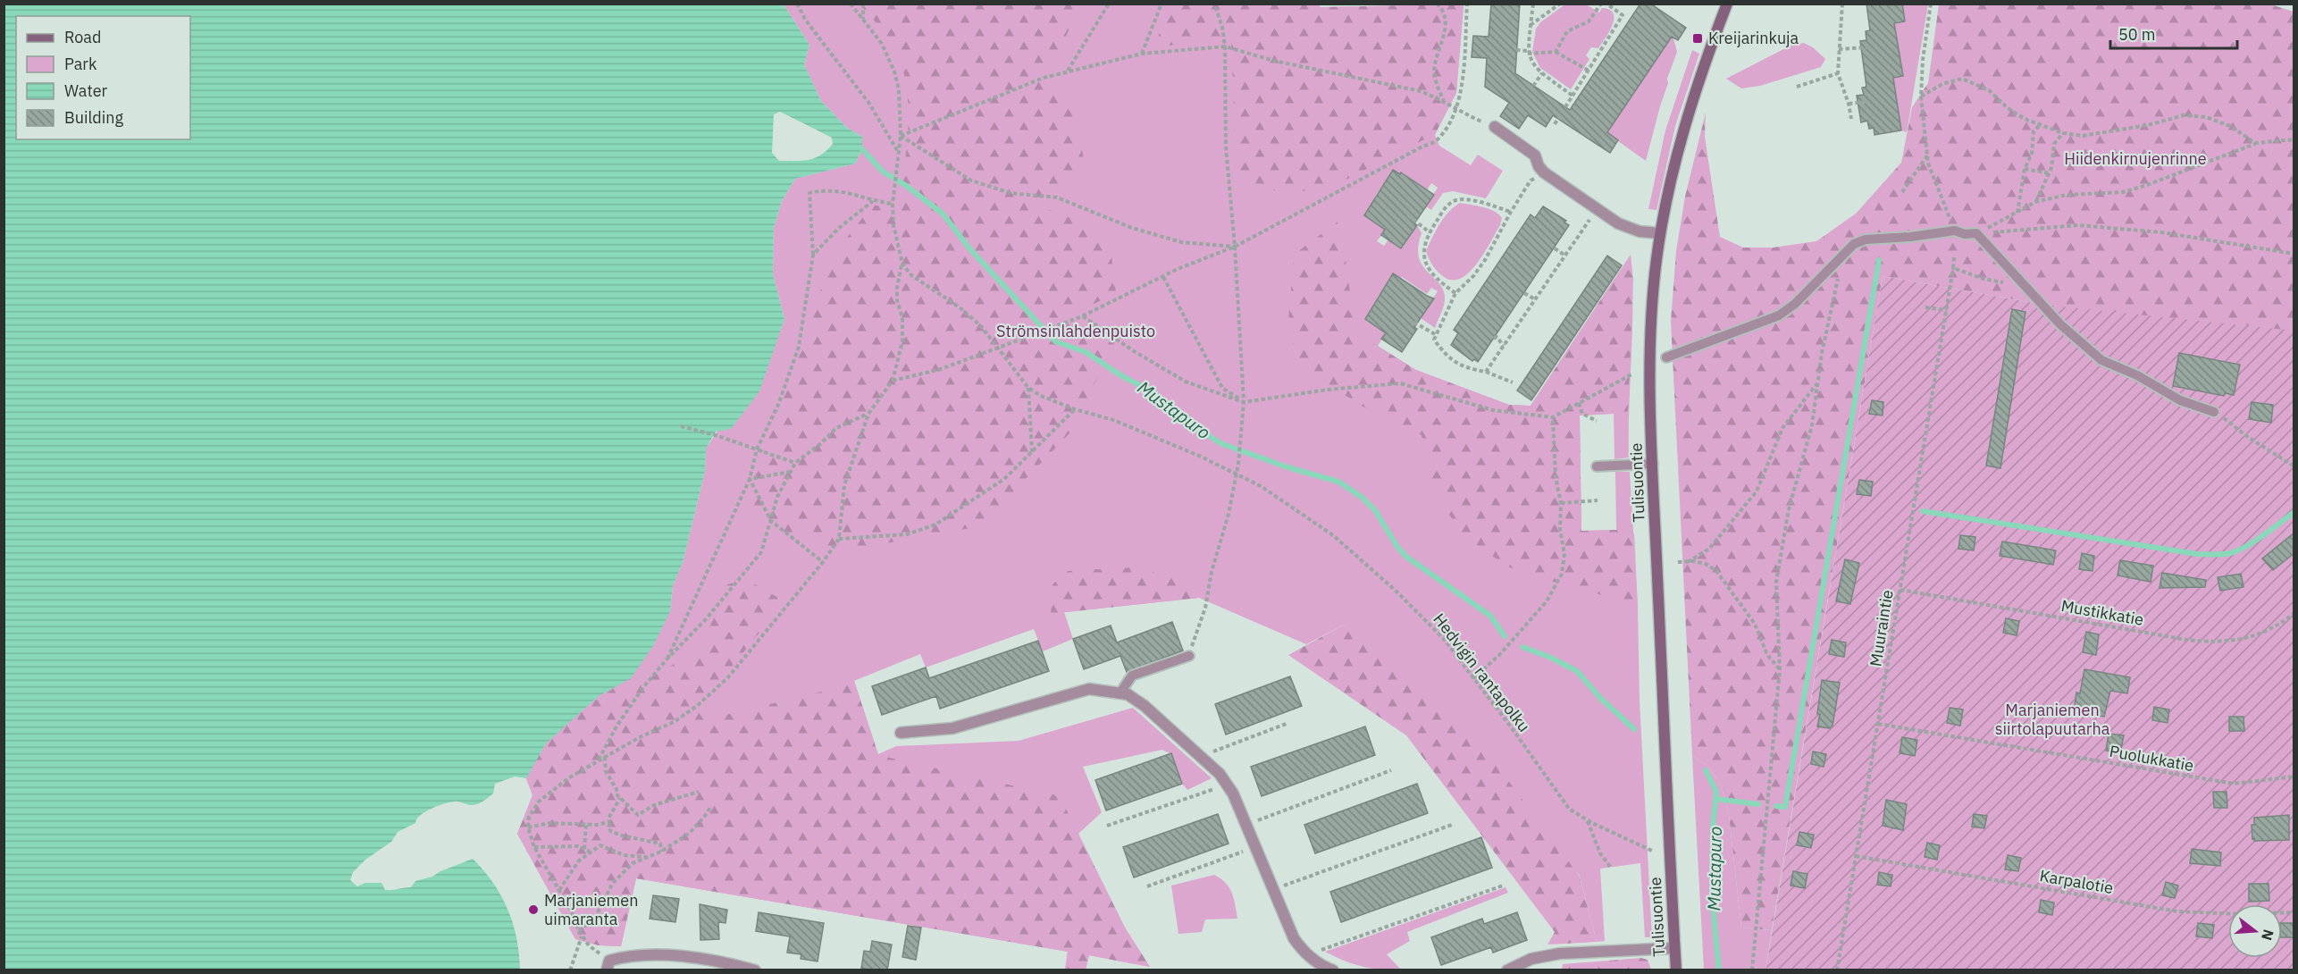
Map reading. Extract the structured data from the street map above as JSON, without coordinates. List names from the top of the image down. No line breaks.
{"streets":{"main road":["Tulisuontie"],"path":["Mustikkatie","Muuraintie","Hedvigin rantapolku","Puolukkatie","Karpalotie"]},"crossings":[["Mustikkatie","Muuraintie"],["Muuraintie","Puolukkatie"],["Muuraintie","Karpalotie"]],"water":["Mustapuro"],"parks":["Hiidenkirnujenrinne","Strömsinlahdenpuisto","Marjaniemen siirtolapuutarha"],"places":{"transit":["Kreijarinkuja"],"other":["Marjaniemen uimaranta"]},"legend":["Road","Park","Water","Building"],"scale_bar":"50 m","north":"right"}
